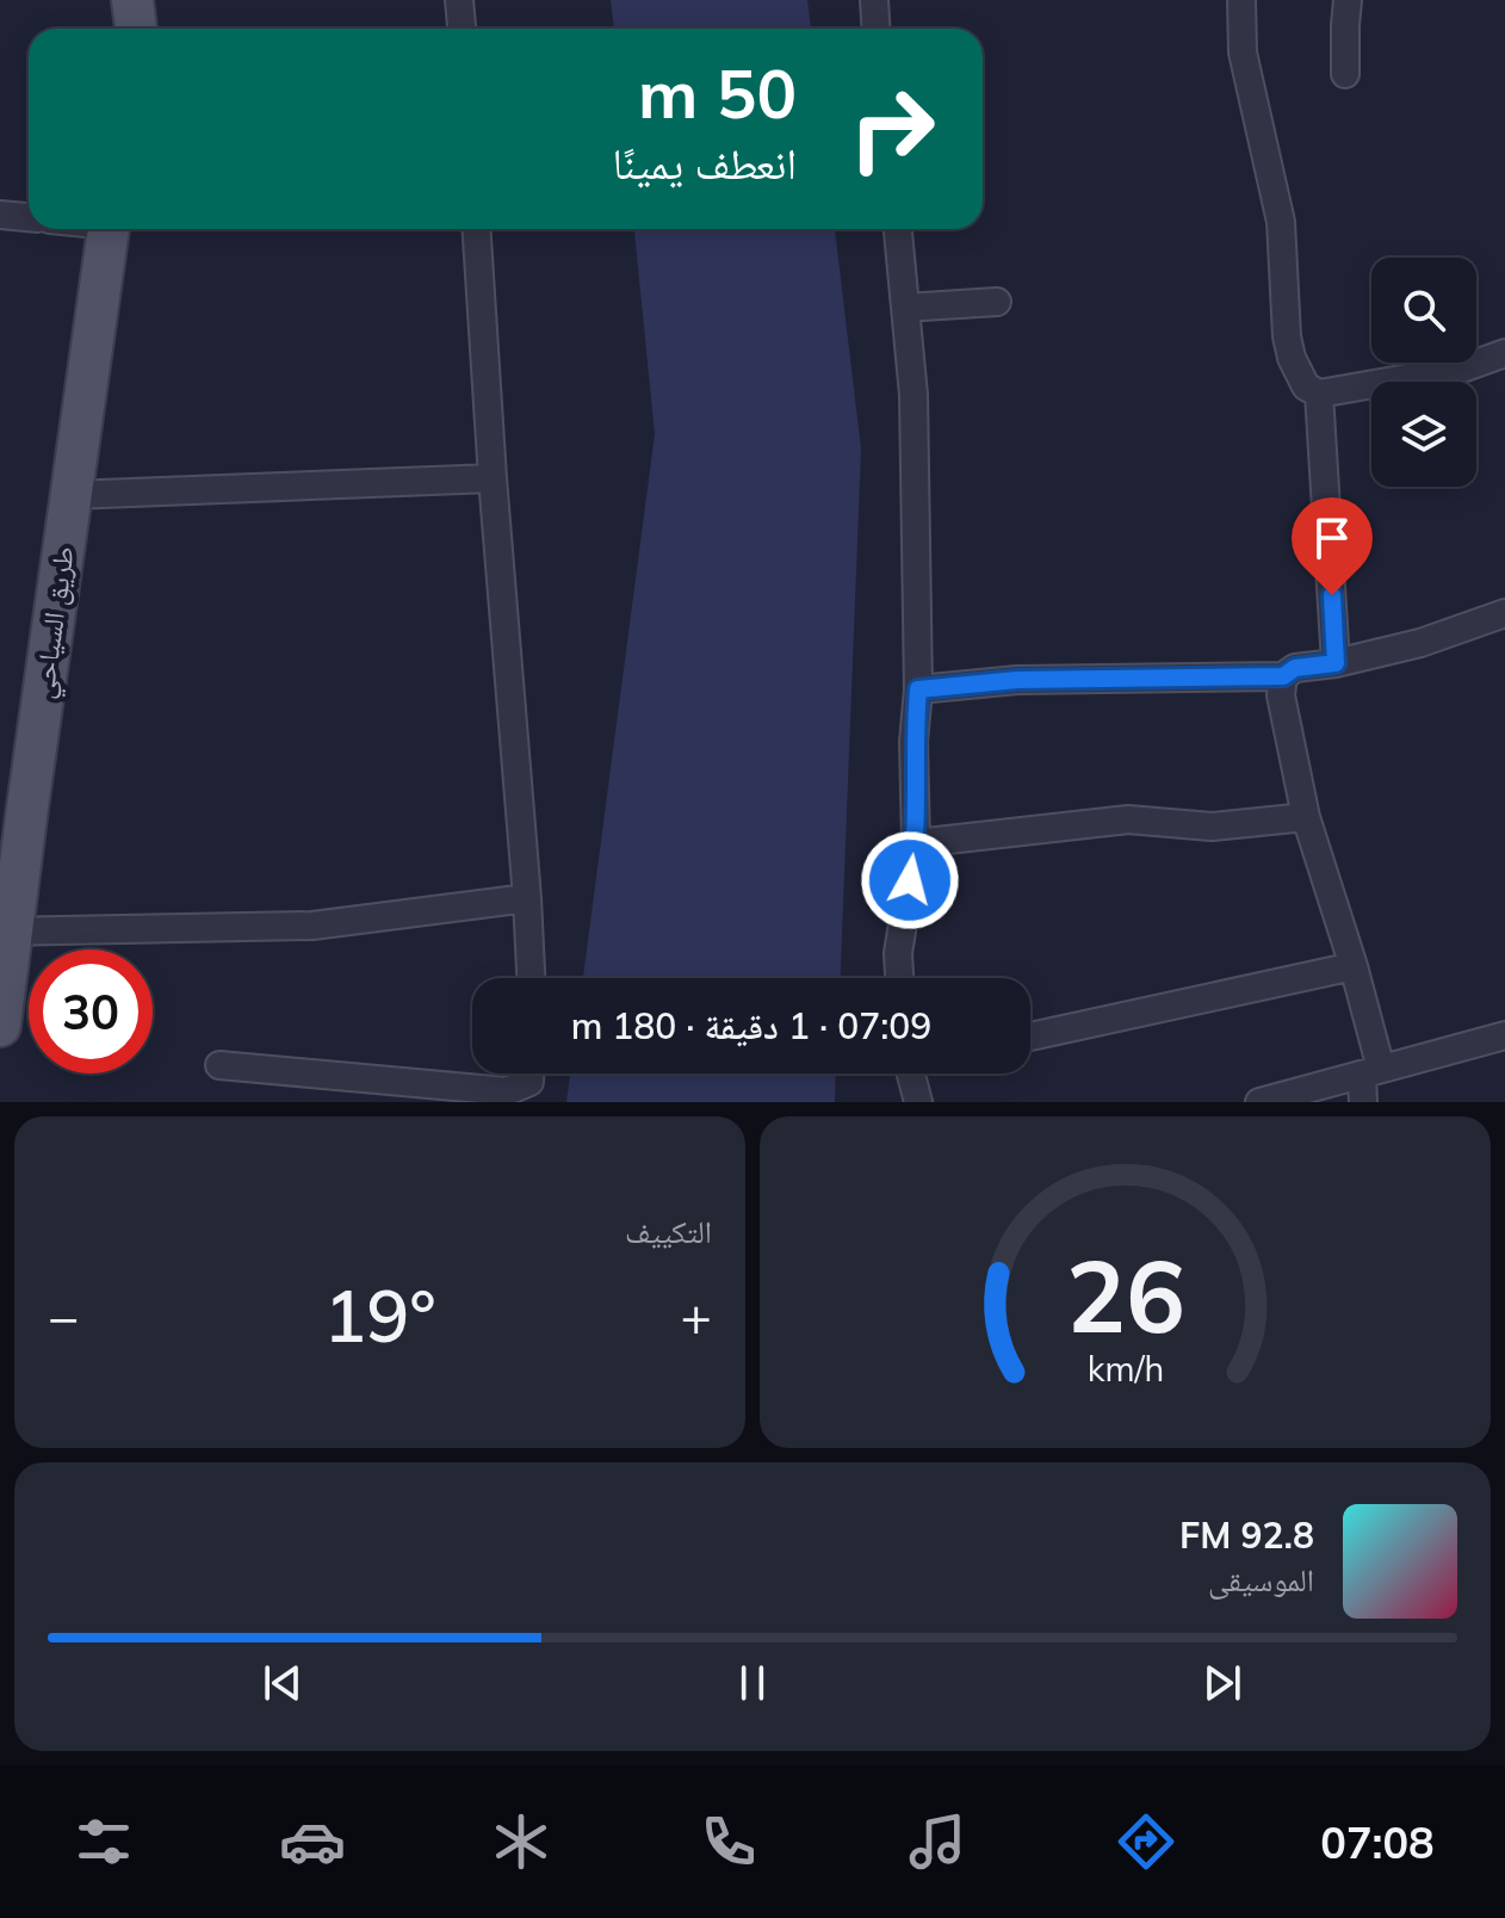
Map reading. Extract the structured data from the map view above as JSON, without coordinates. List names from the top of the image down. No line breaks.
{"streets":{"main road":["طريق السياحي"]},"page":{"turn":["50 m","انعطف يمينًا"],"limit":"30","trip":"07:09 · 1 دقيقة · 180 m","tile":"التكييف","heat":["−","19°","+"],"song":["92.8 FM","الموسيقى"],"tabs":"07:08","gauge":["26","km/h"]}}
